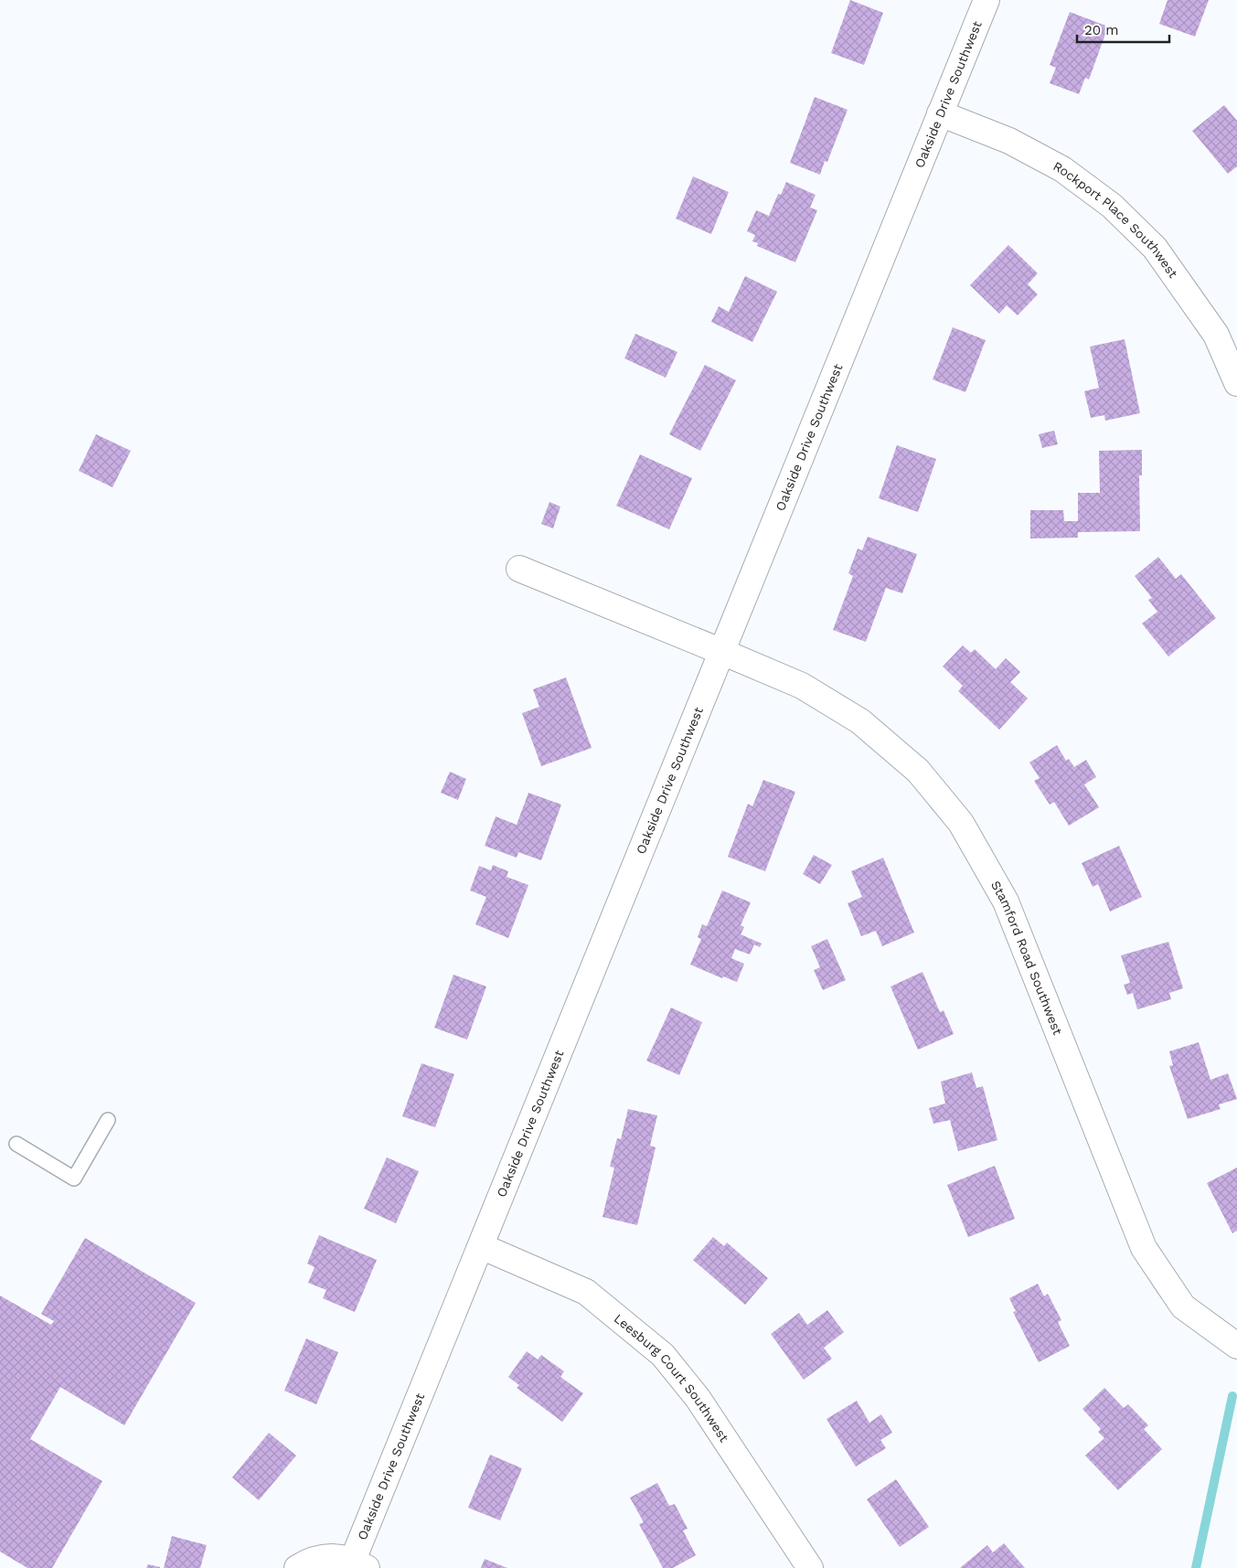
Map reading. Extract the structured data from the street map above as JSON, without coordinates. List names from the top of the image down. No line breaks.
{"streets":{"street":["Oakside Drive Southwest","Rockport Place Southwest","Stamford Road Southwest","Leesburg Court Southwest"]},"crossings":[["Oakside Drive Southwest","Rockport Place Southwest"],["Oakside Drive Southwest","Stamford Road Southwest"],["Oakside Drive Southwest","Leesburg Court Southwest"]],"scale_bar":"20 m"}
